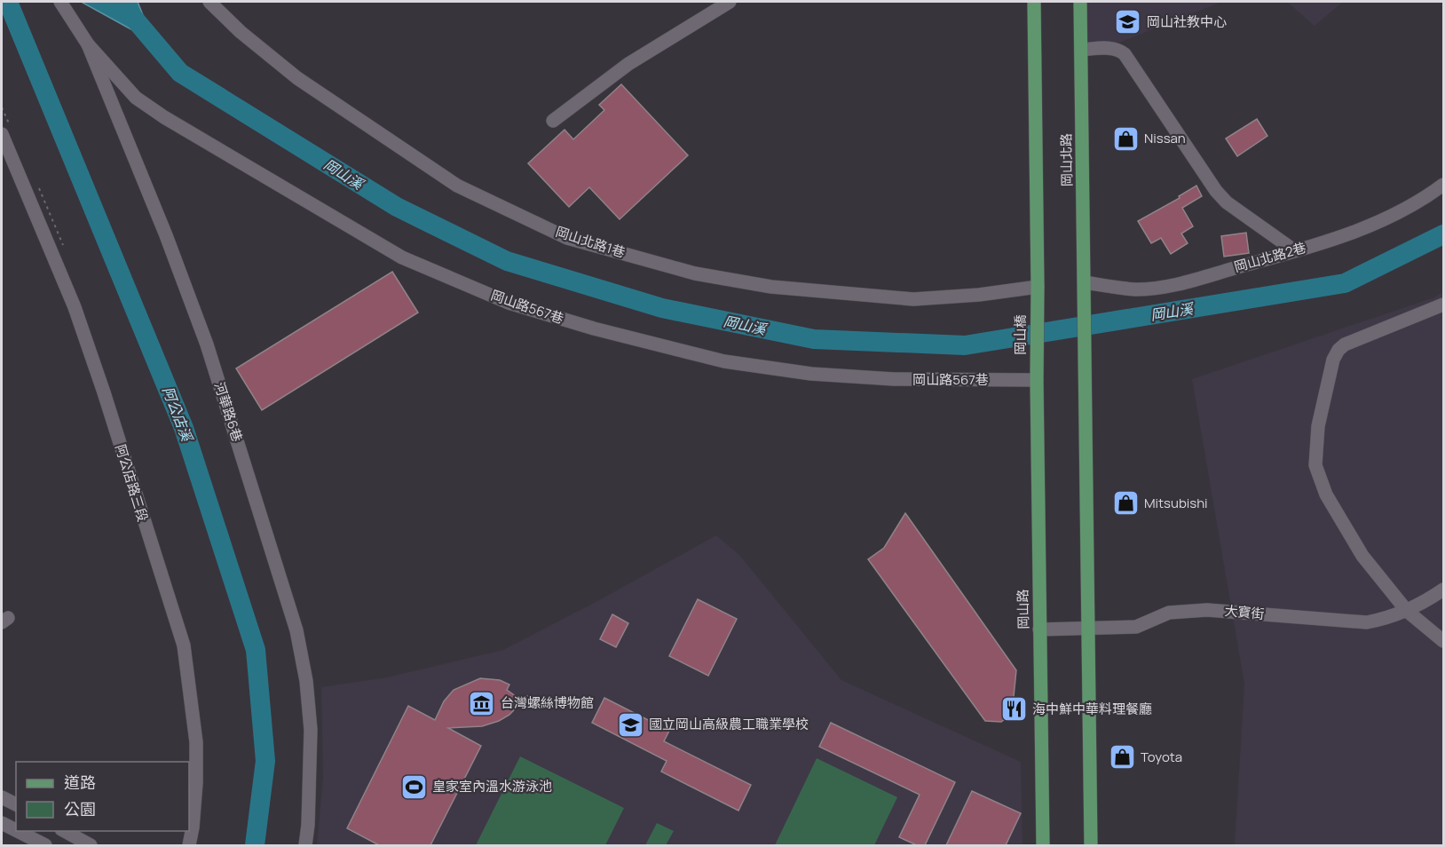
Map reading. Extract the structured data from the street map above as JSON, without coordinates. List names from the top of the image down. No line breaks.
{"streets":{"main road":["岡山北路","岡山橋","岡山路"],"street":["岡山北路1巷","岡山北路2巷","岡山路567巷","河華路6巷","阿公店路三段","大寶街"]},"crossings":[["岡山北路","岡山北路2巷"],["岡山北路","大寶街"],["岡山北路1巷","岡山橋"],["岡山路567巷","岡山橋"],["岡山路567巷","河華路6巷"],["岡山路567巷","岡山路"],["岡山橋","岡山路"],["岡山路","大寶街"]],"water":["岡山溪","阿公店溪"],"places":{"school or university":["岡山社教中心","國立岡山高級農工職業學校"],"shop":["Nissan","Mitsubishi","Toyota"],"museum":["台灣螺絲博物館"],"restaurant":["海中鮮中華料理餐廳"],"sports":["皇家室內溫水游泳池"]},"legend":["道路","公園"]}
